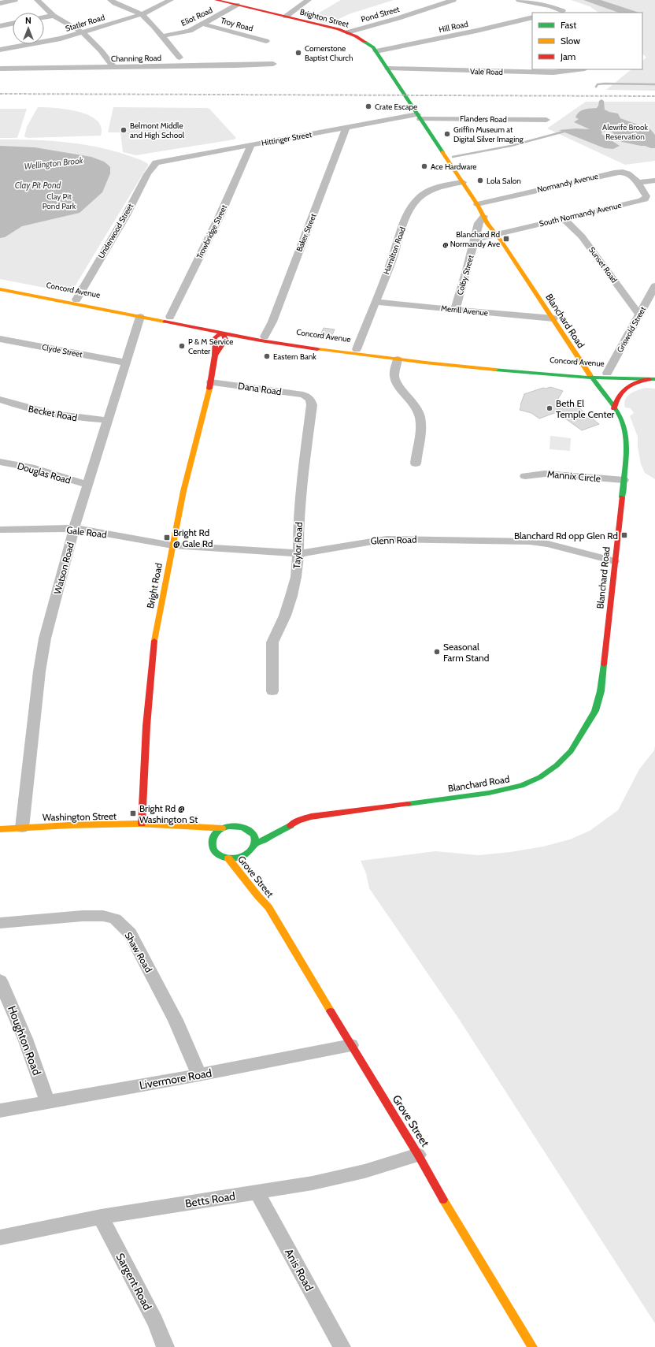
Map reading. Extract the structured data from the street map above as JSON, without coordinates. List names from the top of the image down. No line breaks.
{"streets":{"main road":["Brighton Street","Concord Avenue","Blanchard Road","Bright Road","Washington Street","Grove Street"],"street":["Pond Street","Eliot Road","Statler Road","Troy Road","Hill Road","Channing Road","Vale Road","Flanders Road","Hittinger Street","Normandy Avenue","South Normandy Avenue","Underwood Street","Trowbridge Street","Baker Street","Hamilton Road","Sunset Road","Colby Street","Merrill Avenue","Griswold Street","Clyde Street","Dana Road","Becket Road","Douglas Road","Mannix Circle","Gale Road","Glenn Road","Taylor Road","Watson Road","Shaw Road","Houghton Road","Livermore Road","Betts Road","Anis Road","Sargent Road"]},"crossings":[["Pond Street","Brighton Street"],["Eliot Road","Brighton Street"],["Eliot Road","Troy Road"],["Brighton Street","Hill Road"],["Brighton Street","Vale Road"],["Brighton Street","Flanders Road"],["Brighton Street","Hittinger Street"],["Brighton Street","Blanchard Road"],["Flanders Road","Hittinger Street"],["Hittinger Street","Underwood Street"],["Hittinger Street","Trowbridge Street"],["Hittinger Street","Baker Street"],["Normandy Avenue","South Normandy Avenue"],["Normandy Avenue","Blanchard Road"],["South Normandy Avenue","Sunset Road"],["South Normandy Avenue","Blanchard Road"],["Underwood Street","Concord Avenue"],["Trowbridge Street","Concord Avenue"],["Baker Street","Concord Avenue"],["Hamilton Road","Concord Avenue"],["Hamilton Road","Merrill Avenue"],["Hamilton Road","Blanchard Road"],["Sunset Road","Griswold Street"],["Colby Street","Merrill Avenue"],["Colby Street","Blanchard Road"],["Concord Avenue","Blanchard Road"],["Concord Avenue","Griswold Street"],["Concord Avenue","Watson Road"],["Concord Avenue","Bright Road"],["Merrill Avenue","Blanchard Road"],["Blanchard Road","Mannix Circle"],["Blanchard Road","Glenn Road"],["Blanchard Road","Washington Street"],["Blanchard Road","Grove Street"],["Clyde Street","Watson Road"],["Dana Road","Taylor Road"],["Dana Road","Bright Road"],["Becket Road","Watson Road"],["Douglas Road","Watson Road"],["Gale Road","Glenn Road"],["Gale Road","Watson Road"],["Gale Road","Bright Road"],["Glenn Road","Taylor Road"],["Glenn Road","Bright Road"],["Watson Road","Washington Street"],["Bright Road","Washington Street"],["Washington Street","Grove Street"],["Grove Street","Livermore Road"],["Grove Street","Betts Road"],["Shaw Road","Livermore Road"],["Houghton Road","Livermore Road"],["Betts Road","Anis Road"],["Betts Road","Sargent Road"]],"water":["Wellington Brook","Clay Pit Pond"],"parks":["Alewife Brook Reservation","Clay Pit Pond Park"],"places":{"other":["Cornerstone Baptist Church","Crate Escape","Belmont Middle and High School","Griffin Museum at Digital Silver Imaging","Ace Hardware","Lola Salon","P & M Service Center","Eastern Bank","Beth El Temple Center","Seasonal Farm Stand"],"transit":["Blanchard Rd @ Normandy Ave","Blanchard Rd opp Glen Rd","Bright Rd @ Gale Rd","Bright Rd @ Washington St"]},"legend":["Fast","Slow","Jam"],"north":"top"}
